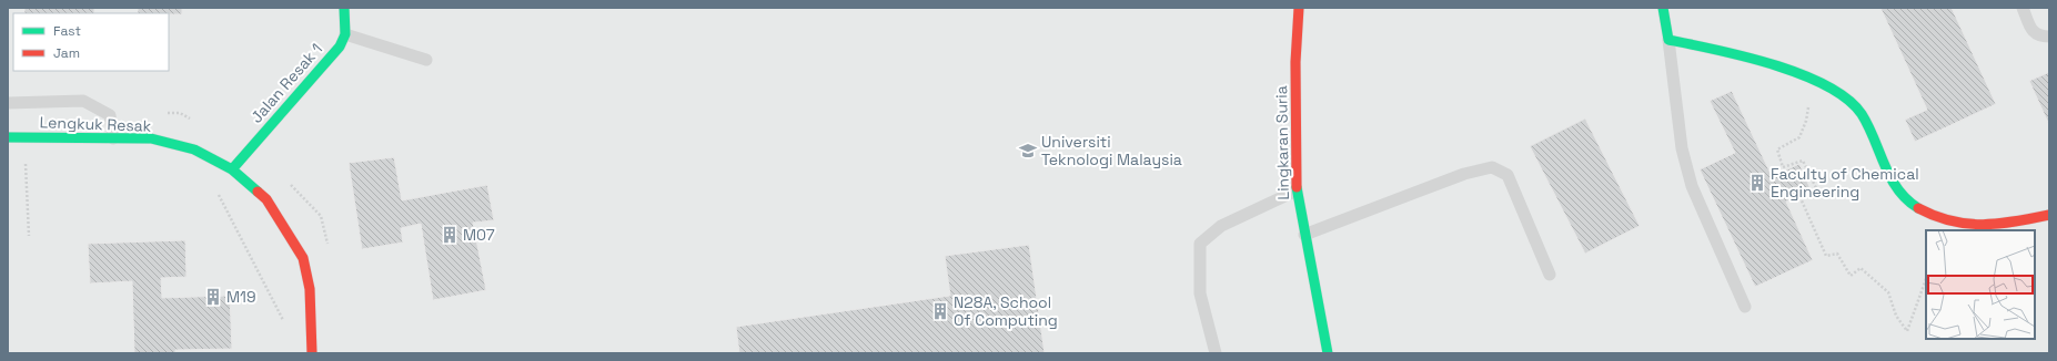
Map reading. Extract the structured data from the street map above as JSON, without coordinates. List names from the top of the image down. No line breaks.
{"streets":{"street":["Jalan Resak 1","Lengkuk Resak","Lingkaran Suria"]},"crossings":[["Jalan Resak 1","Lengkuk Resak"]],"places":{"school or university":["Universiti Teknologi Malaysia"],"building":["Faculty of Chemical Engineering","M07","M19","N28A, School Of Computing"]},"legend":["Fast","Jam"]}
